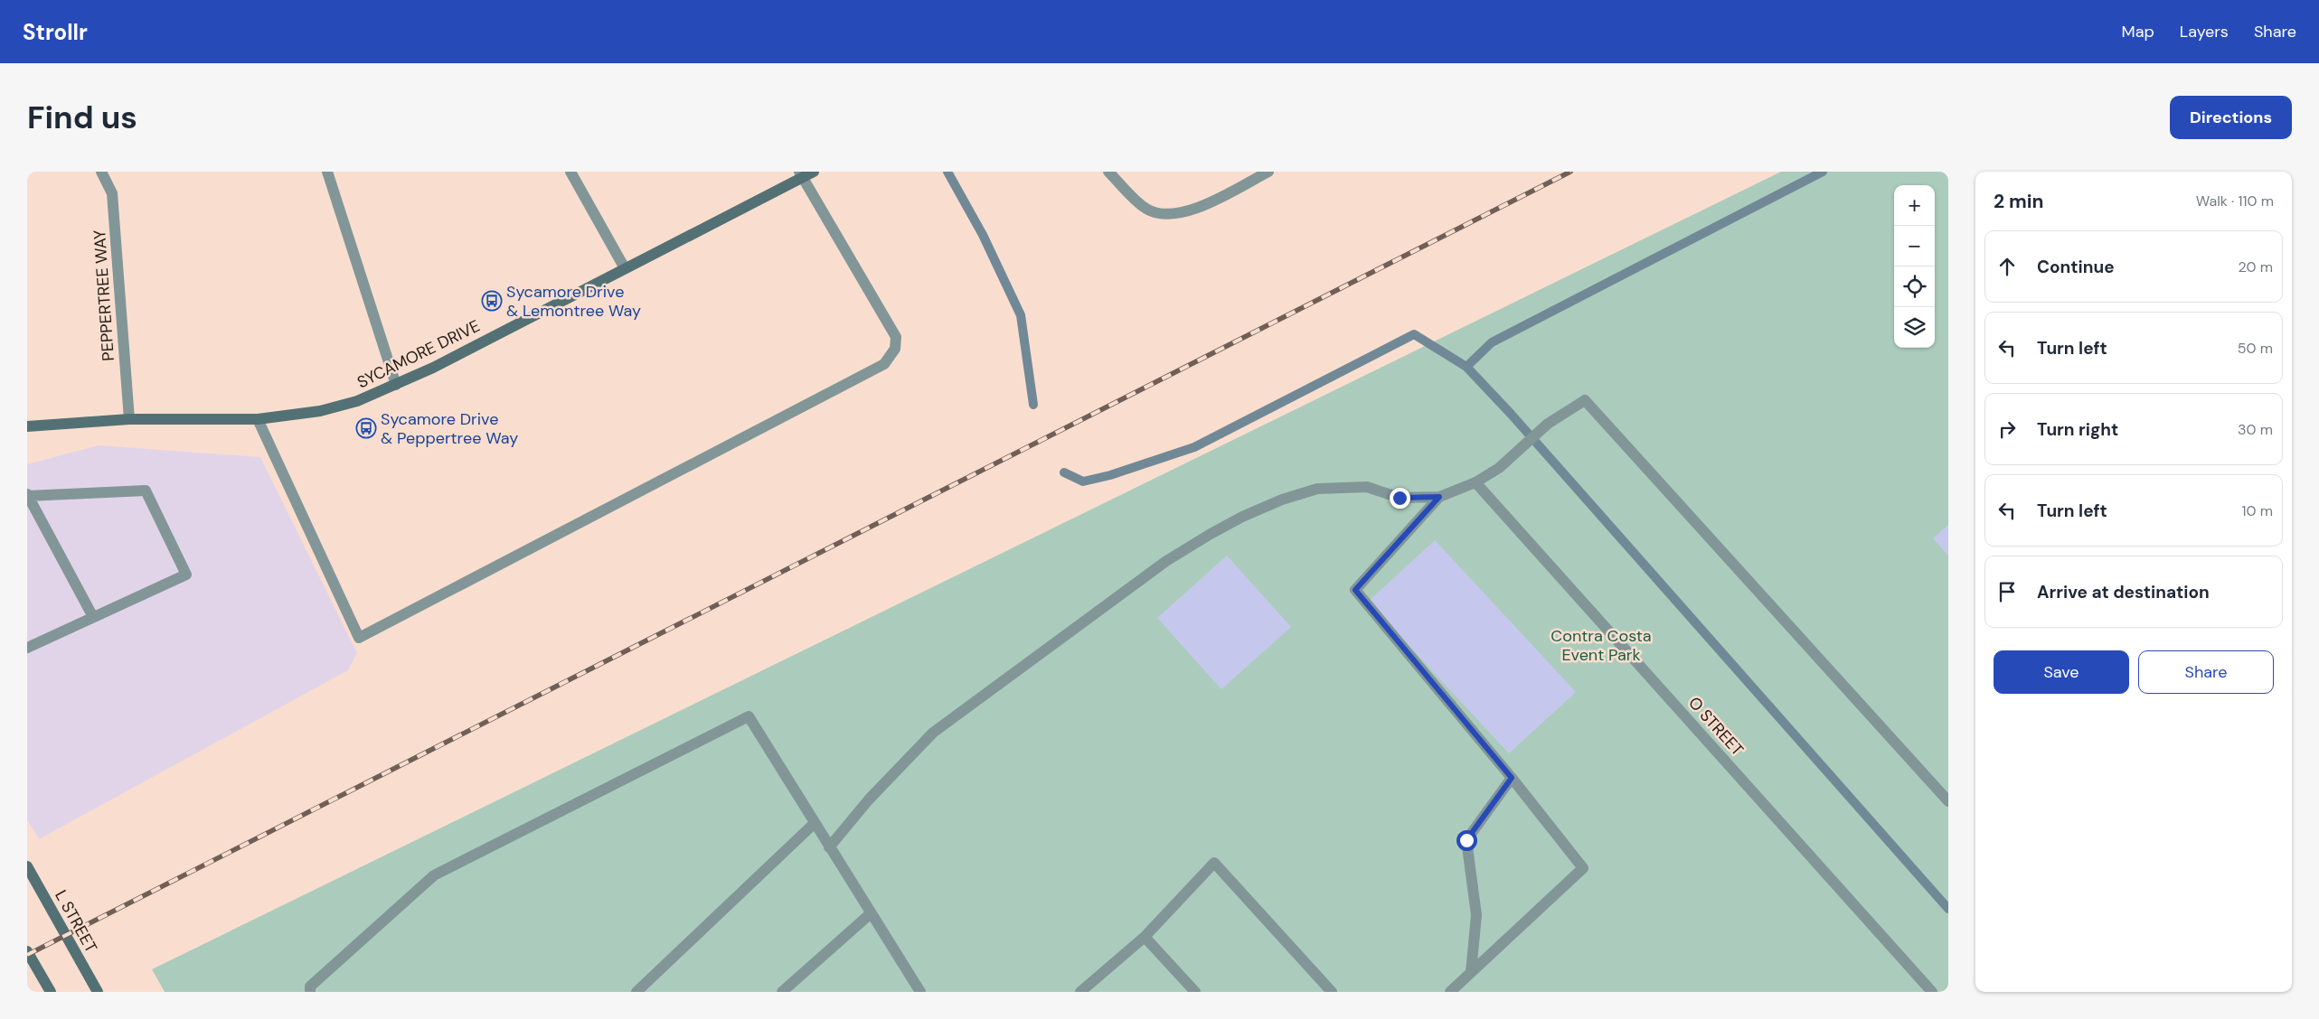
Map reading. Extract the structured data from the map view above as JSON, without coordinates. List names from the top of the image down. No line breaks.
{"streets":{"street":["PEPPERTREE WAY","SYCAMORE DRIVE","O STREET","L STREET"]},"crossings":[["PEPPERTREE WAY","SYCAMORE DRIVE"]],"parks":["Contra Costa Event Park"],"places":{"bus stop":["Sycamore Drive & Lemontree Way","Sycamore Drive & Peppertree Way"]},"page":{"header":"Strollr","nav":["Map","Layers","Share"],"buttons":["Directions",["Save","Share"]],"title":"Find us","heading":["2 min","Walk · 110 m"],"map_buttons":["+","−"],"list":[["Continue","20 m"],["Turn left","50 m"],["Turn right","30 m"],["Turn left","10 m"],"Arrive at destination"]}}
